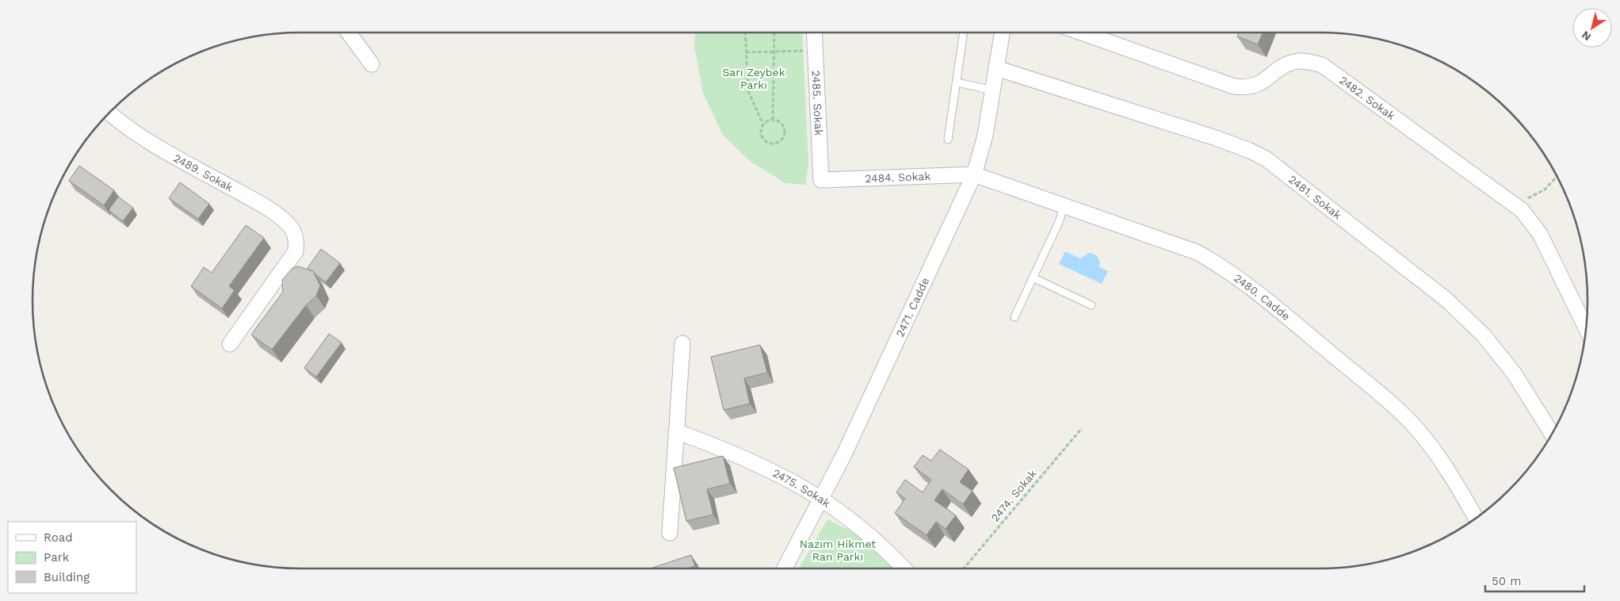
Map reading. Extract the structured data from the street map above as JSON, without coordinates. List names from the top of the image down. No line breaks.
{"streets":{"street":["2482. Sokak","2485. Sokak","2489. Sokak","2484. Sokak","2481. Sokak","2480. Cadde","2471. Cadde","2475. Sokak"],"path":["2474. Sokak"]},"crossings":[["2485. Sokak","2484. Sokak"],["2484. Sokak","2480. Cadde"],["2484. Sokak","2471. Cadde"],["2481. Sokak","2471. Cadde"],["2480. Cadde","2471. Cadde"],["2471. Cadde","2475. Sokak"]],"parks":["Sarı Zeybek Parkı","Nazım Hikmet Ran Parkı"],"legend":["Road","Park","Building"],"scale_bar":"50 m","north":"bottom left"}
